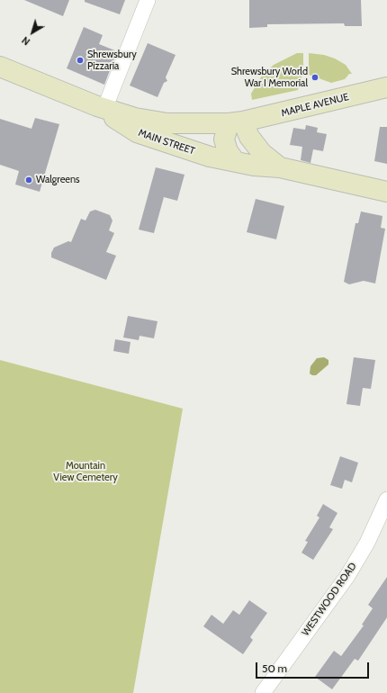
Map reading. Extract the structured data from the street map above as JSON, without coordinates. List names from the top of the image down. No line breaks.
{"streets":{"main road":["MAPLE AVENUE","MAIN STREET"],"street":["WESTWOOD ROAD"]},"crossings":[["MAPLE AVENUE","MAIN STREET"]],"parks":["Mountain View Cemetery"],"places":["Shrewsbury Pizzaria","Shrewsbury World War I Memorial","Walgreens"],"scale_bar":"50 m","north":"bottom left"}
